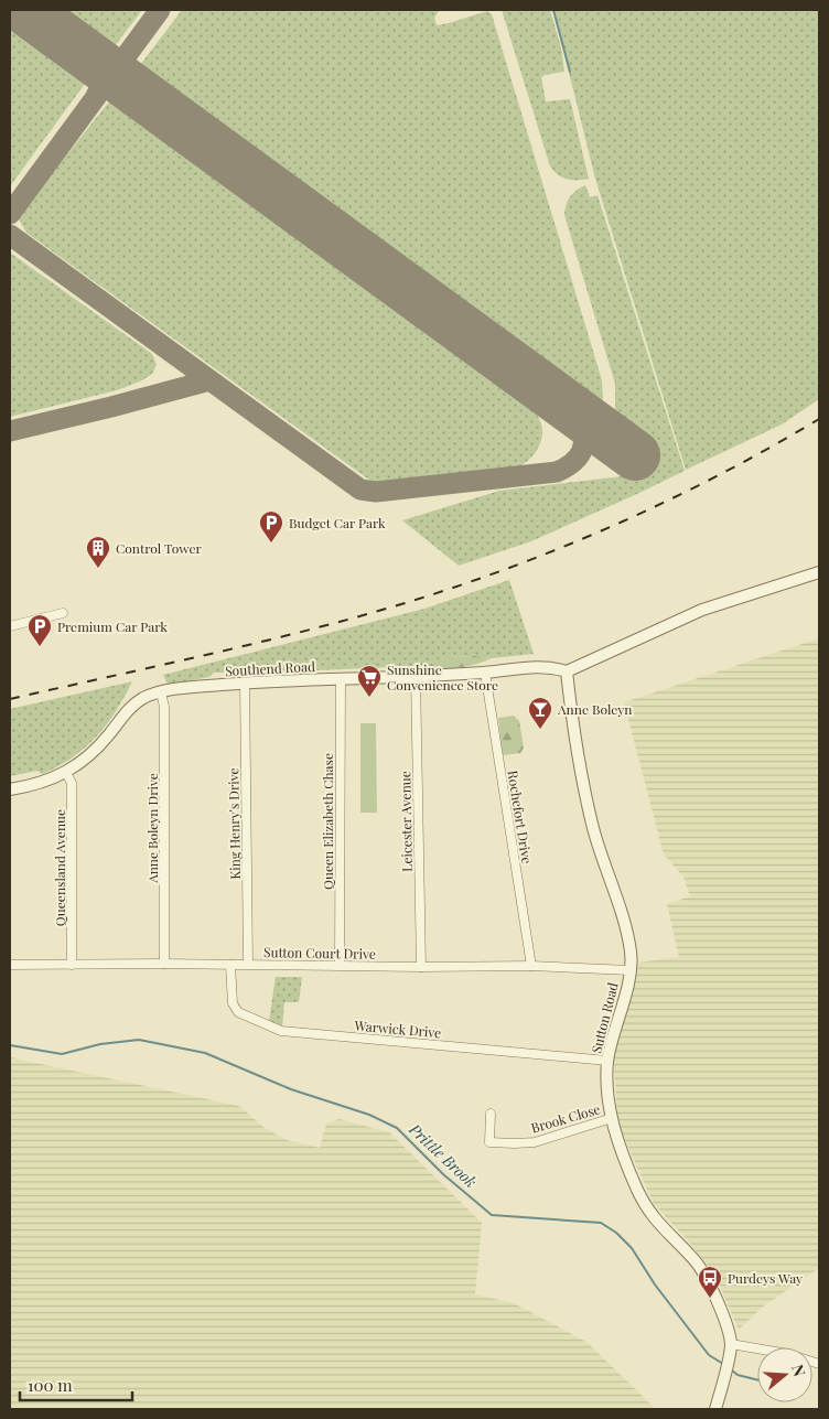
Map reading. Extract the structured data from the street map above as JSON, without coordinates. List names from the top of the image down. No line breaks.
{"streets":{"street":["Southend Road","Rochefort Drive","Queen Elizabeth Chase","Leicester Avenue","King Henry's Drive","Anne Boleyn Drive","Queensland Avenue","Sutton Court Drive","Sutton Road","Warwick Drive","Brook Close"]},"crossings":[["Southend Road","Rochefort Drive"],["Southend Road","Queen Elizabeth Chase"],["Southend Road","Leicester Avenue"],["Southend Road","King Henry's Drive"],["Southend Road","Anne Boleyn Drive"],["Southend Road","Queensland Avenue"],["Southend Road","Sutton Road"],["Rochefort Drive","Sutton Court Drive"],["Queen Elizabeth Chase","Sutton Court Drive"],["Leicester Avenue","Sutton Court Drive"],["King Henry's Drive","Sutton Court Drive"],["Anne Boleyn Drive","Sutton Court Drive"],["Queensland Avenue","Sutton Court Drive"],["Sutton Court Drive","Sutton Road"],["Sutton Court Drive","Warwick Drive"],["Sutton Road","Warwick Drive"],["Sutton Road","Brook Close"]],"water":["Prittle Brook"],"places":{"parking":["Budget Car Park","Premium Car Park"],"building":["Control Tower"],"supermarket":["Sunshine Convenience Store"],"bar":["Anne Boleyn"],"bus stop":["Purdeys Way"]},"scale_bar":"100 m","north":"right"}
